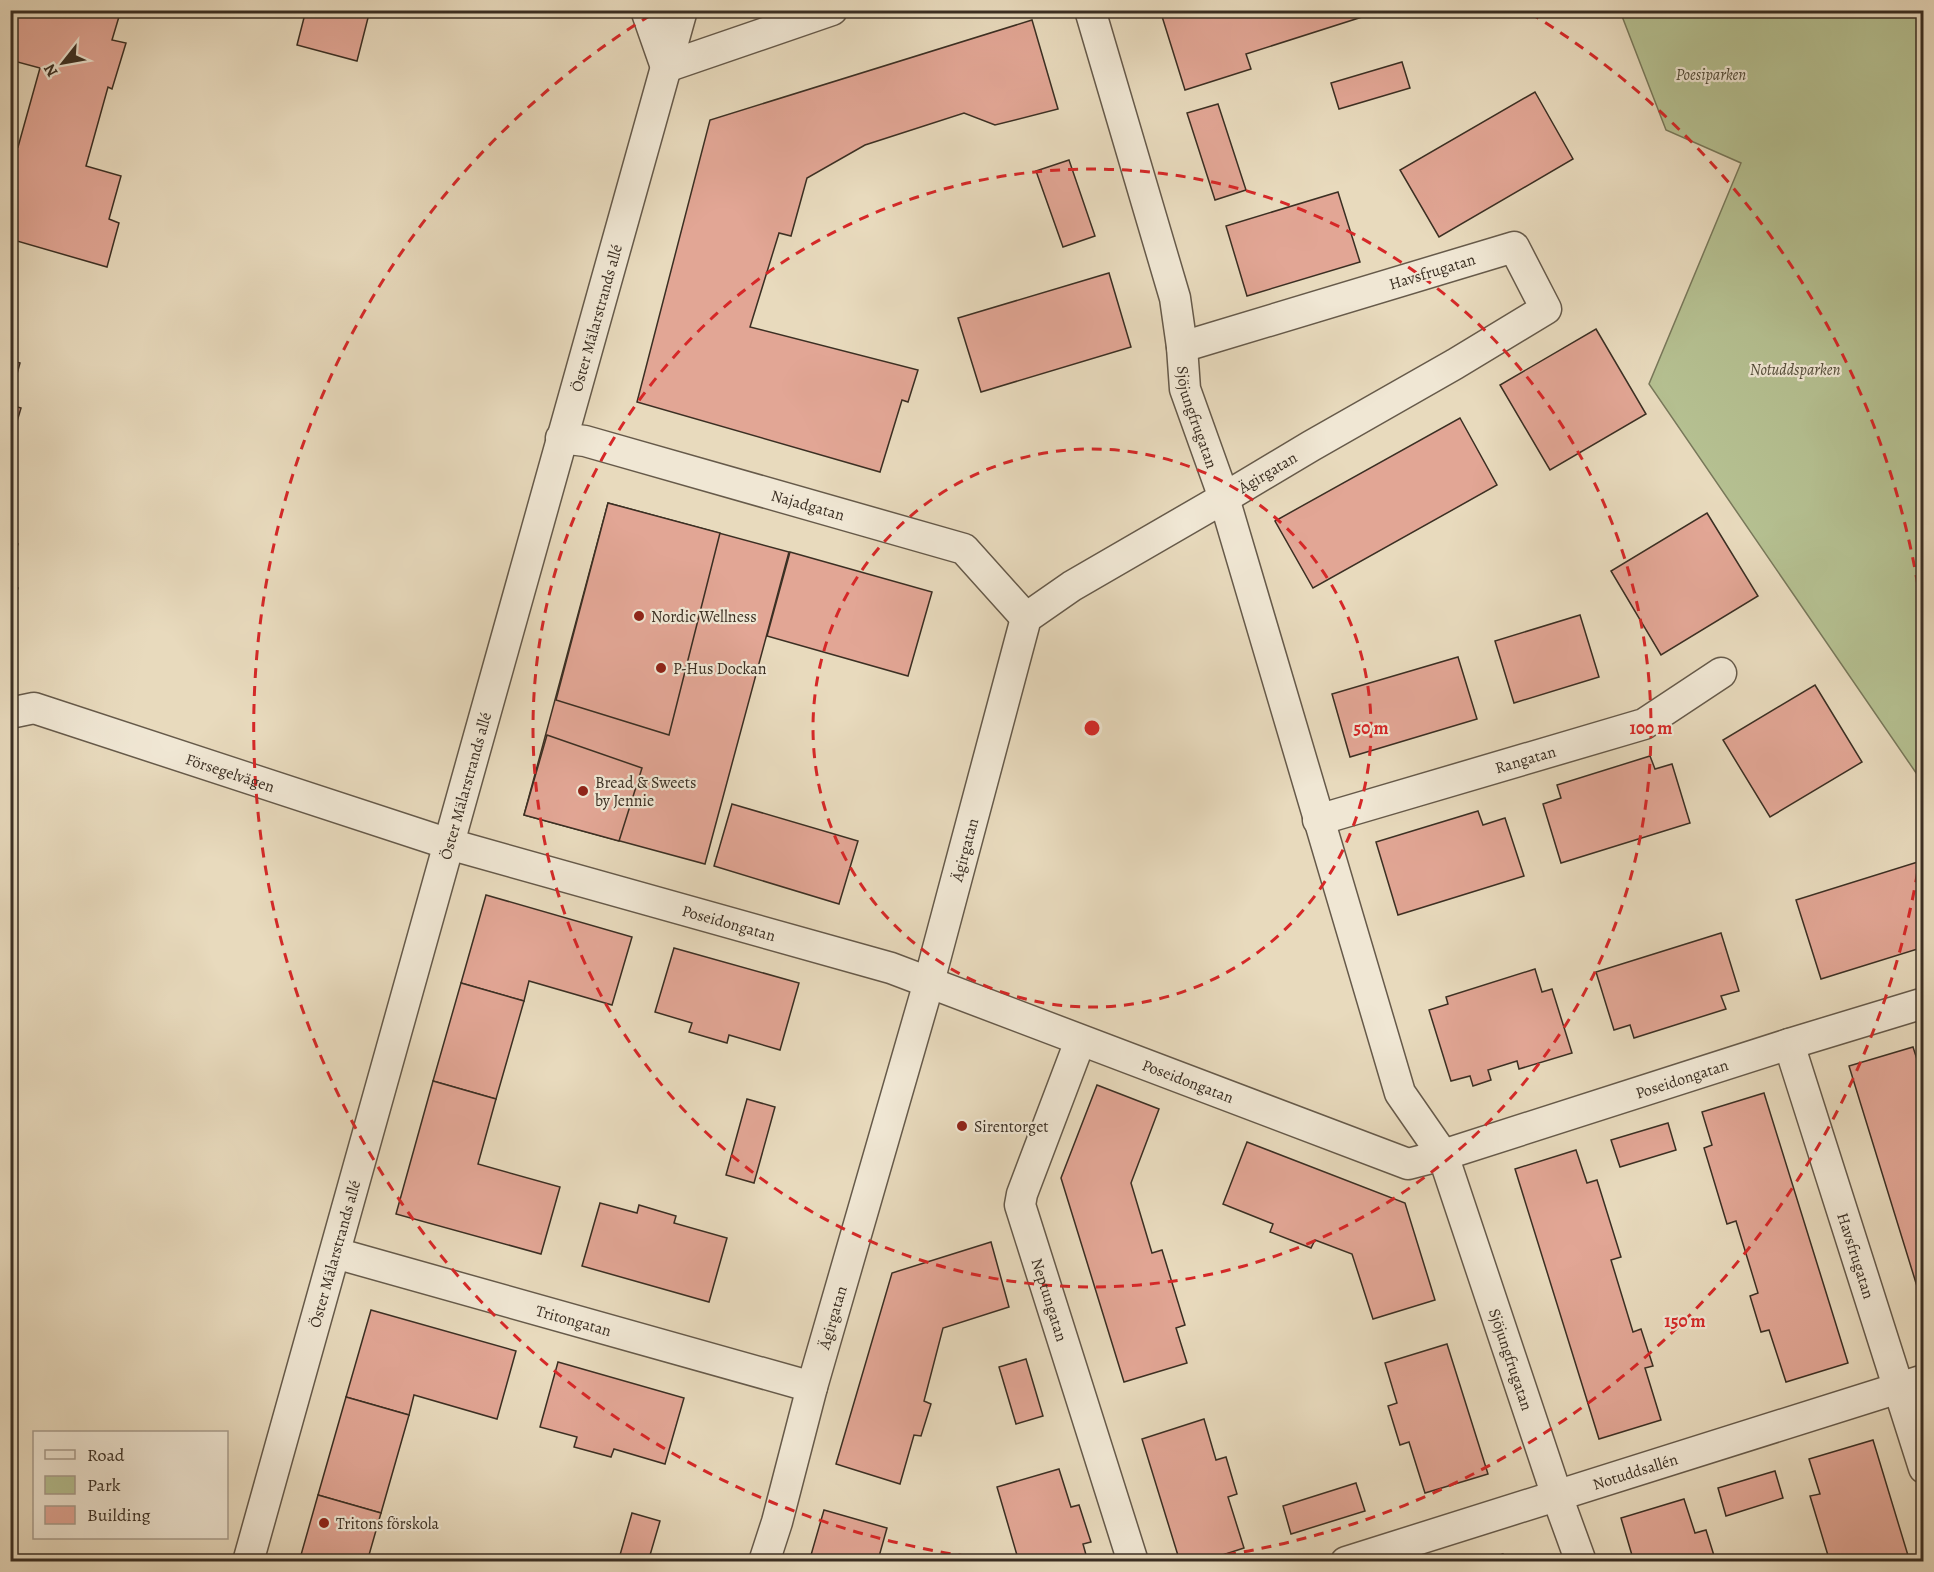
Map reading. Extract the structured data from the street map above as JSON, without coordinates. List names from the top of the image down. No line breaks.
{"streets":{"street":["Havsfrugatan","Öster Mälarstrands allé","Sjöjungfrugatan","Ägirgatan","Najadgatan","Rangatan","Försegelvägen","Poseidongatan","Neptungatan","Tritongatan","Notuddsallén"]},"crossings":[["Havsfrugatan","Sjöjungfrugatan"],["Havsfrugatan","Ägirgatan"],["Havsfrugatan","Poseidongatan"],["Havsfrugatan","Notuddsallén"],["Öster Mälarstrands allé","Najadgatan"],["Öster Mälarstrands allé","Försegelvägen"],["Öster Mälarstrands allé","Poseidongatan"],["Öster Mälarstrands allé","Tritongatan"],["Sjöjungfrugatan","Ägirgatan"],["Sjöjungfrugatan","Rangatan"],["Sjöjungfrugatan","Poseidongatan"],["Sjöjungfrugatan","Notuddsallén"],["Ägirgatan","Najadgatan"],["Ägirgatan","Poseidongatan"],["Ägirgatan","Tritongatan"],["Försegelvägen","Poseidongatan"],["Poseidongatan","Neptungatan"]],"parks":["Poesiparken","Notuddsparken"],"places":["Nordic Wellness","P-Hus Dockan","Bread & Sweets by Jennie","Sirentorget","Tritons förskola"],"legend":["Road","Park","Building"],"north":"bottom left","rings":["50 m","100 m","150 m"]}
